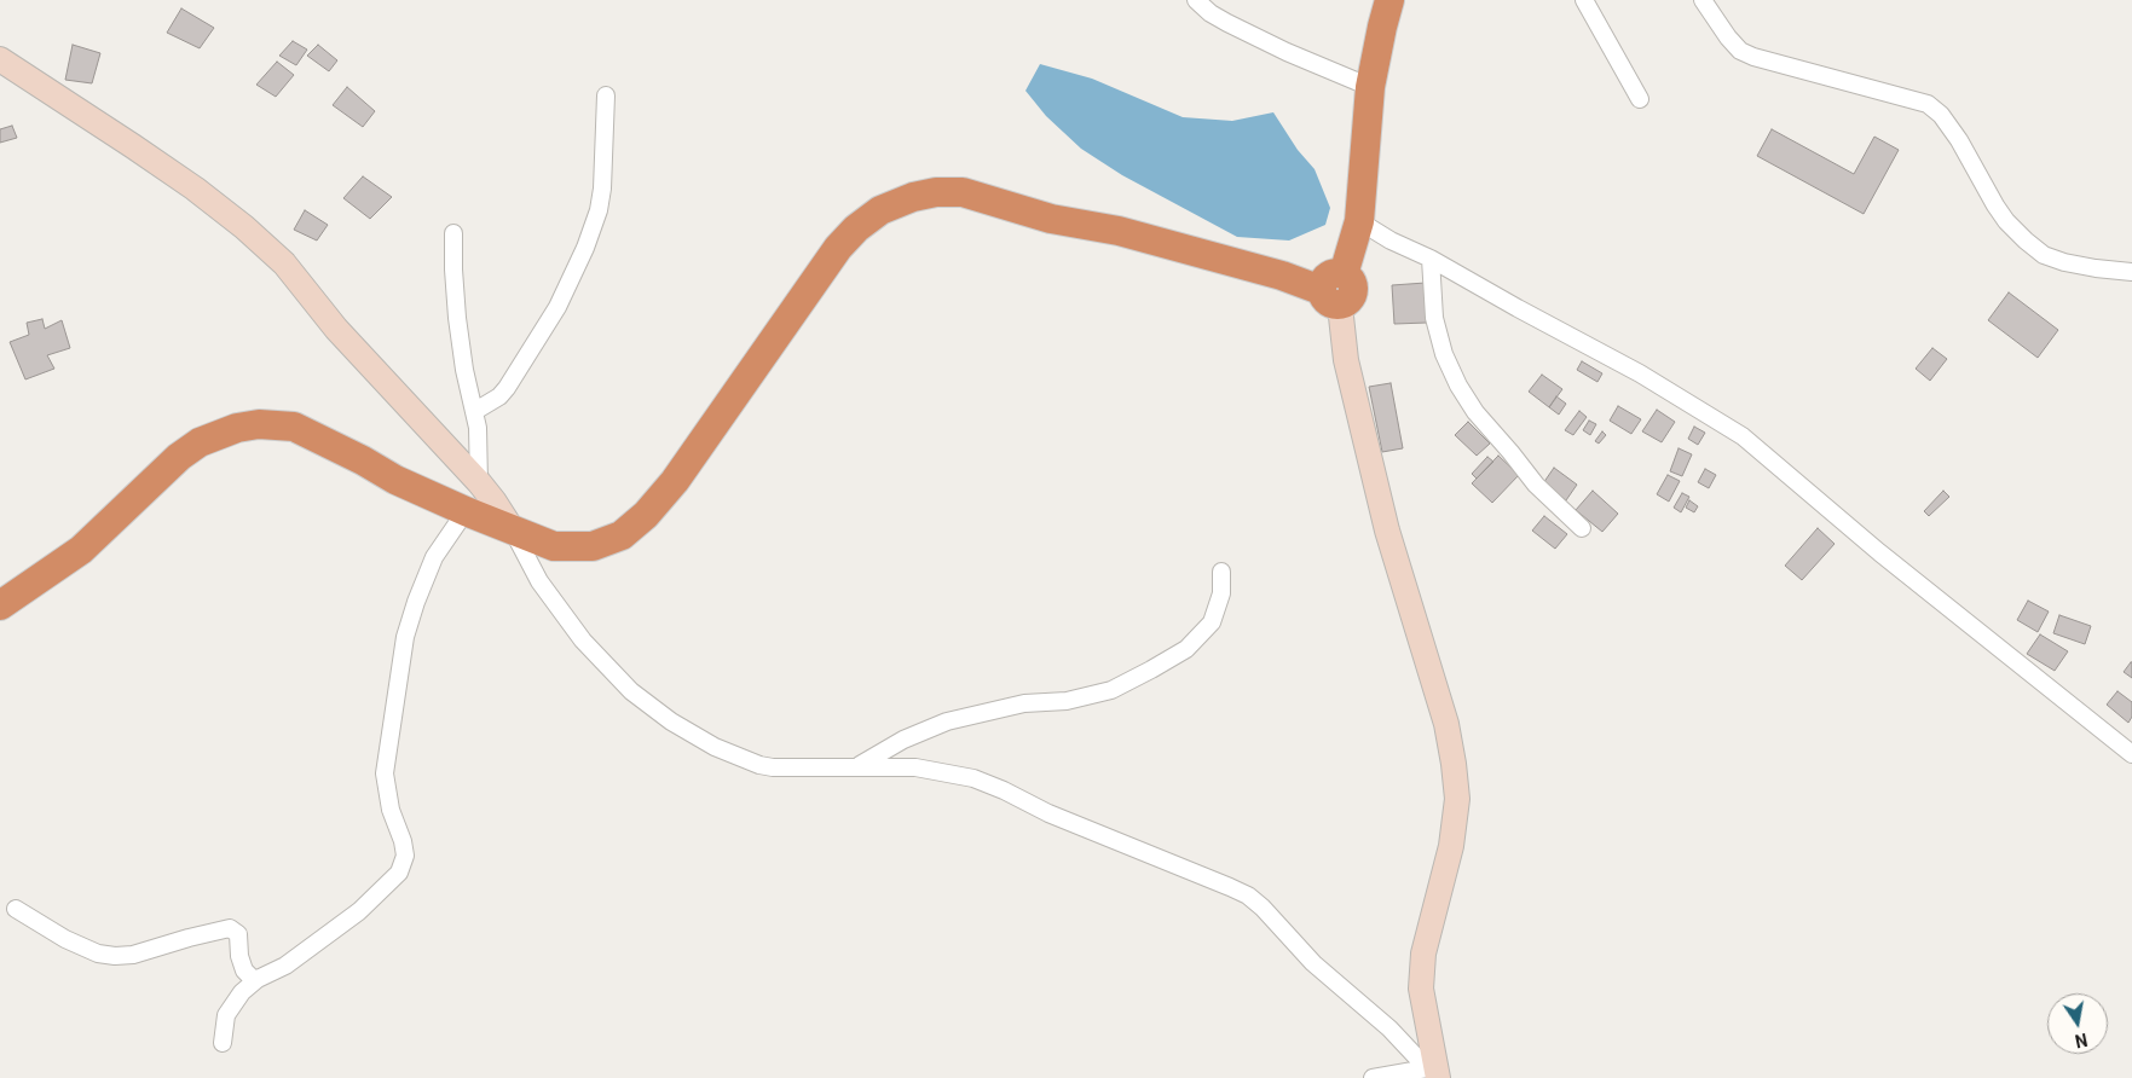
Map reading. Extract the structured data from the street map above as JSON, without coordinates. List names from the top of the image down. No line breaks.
{"north":"bottom"}
